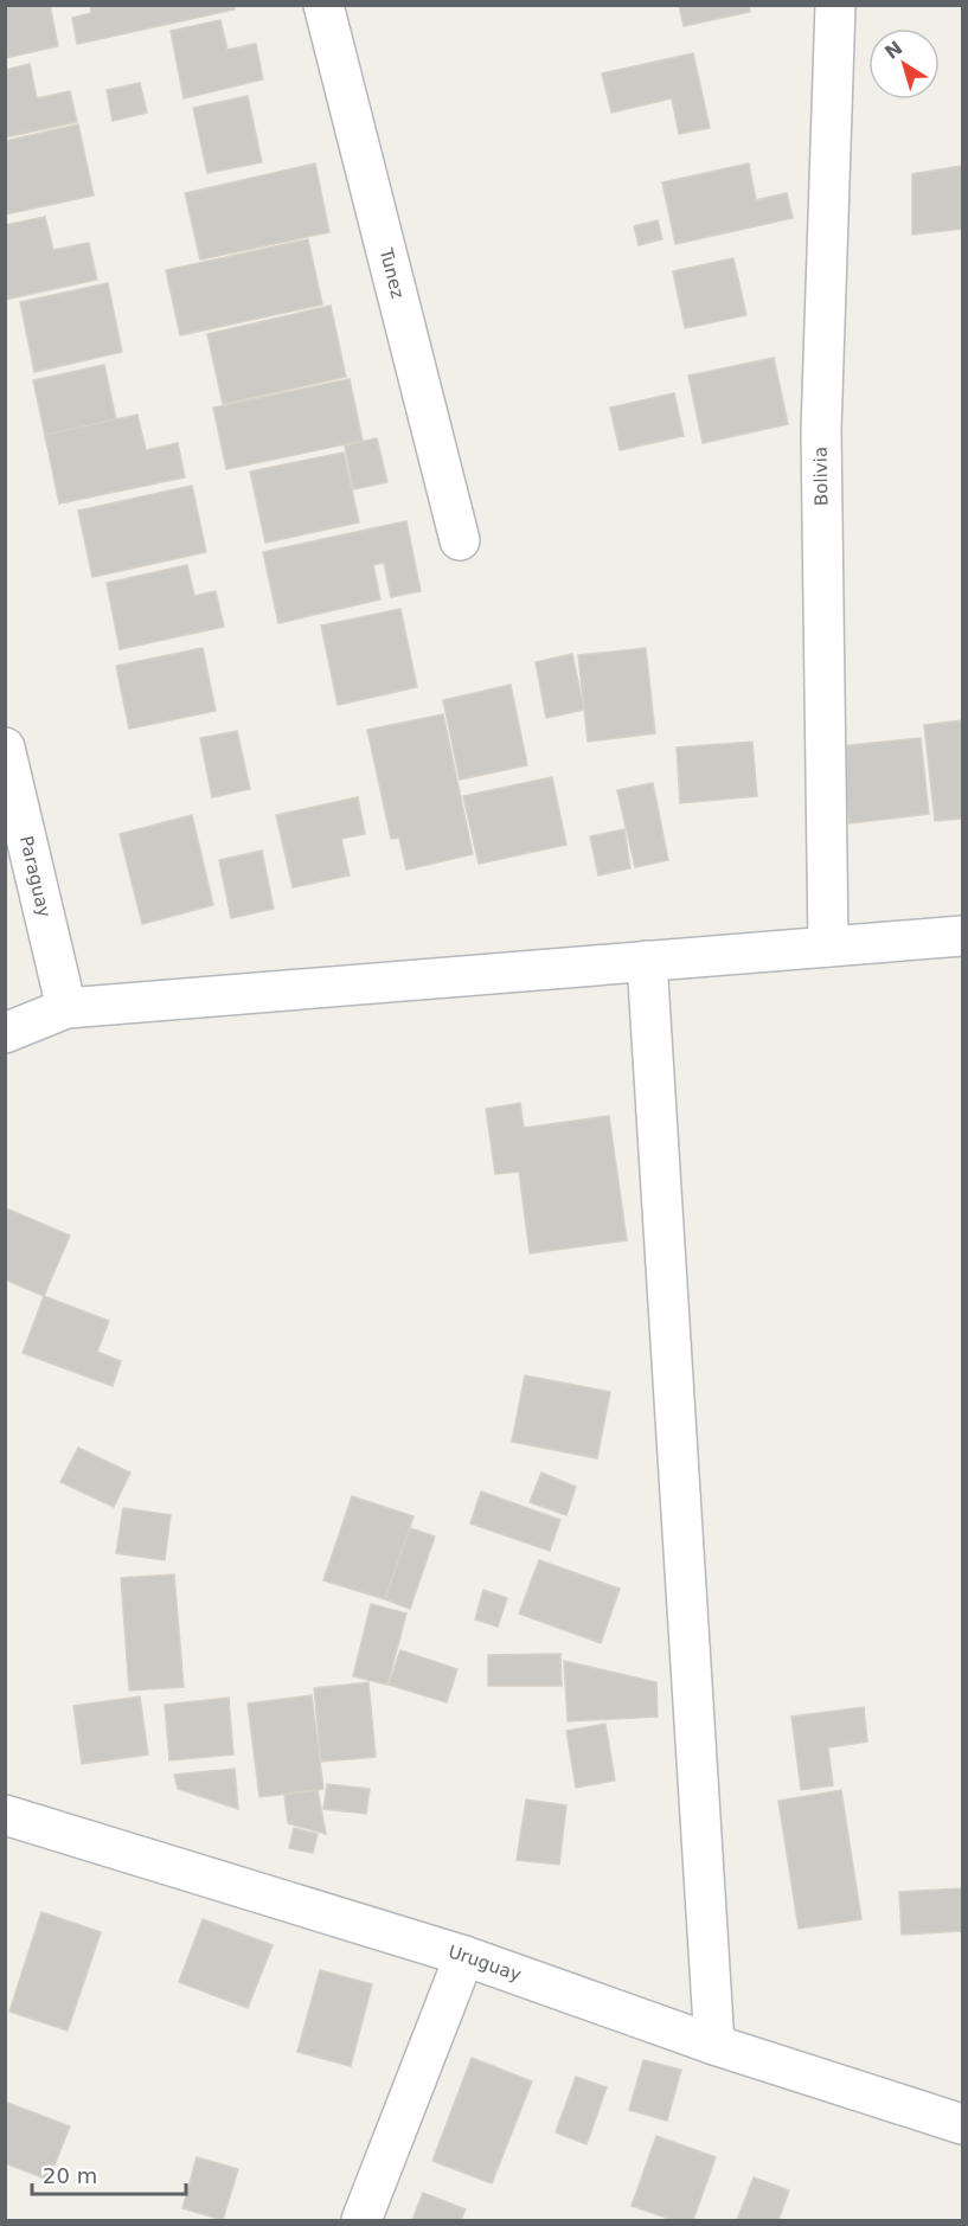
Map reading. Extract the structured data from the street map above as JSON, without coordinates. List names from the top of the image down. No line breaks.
{"streets":{"street":["Tunez","Bolivia","Paraguay","Uruguay"]},"scale_bar":"20 m","north":"top left"}
